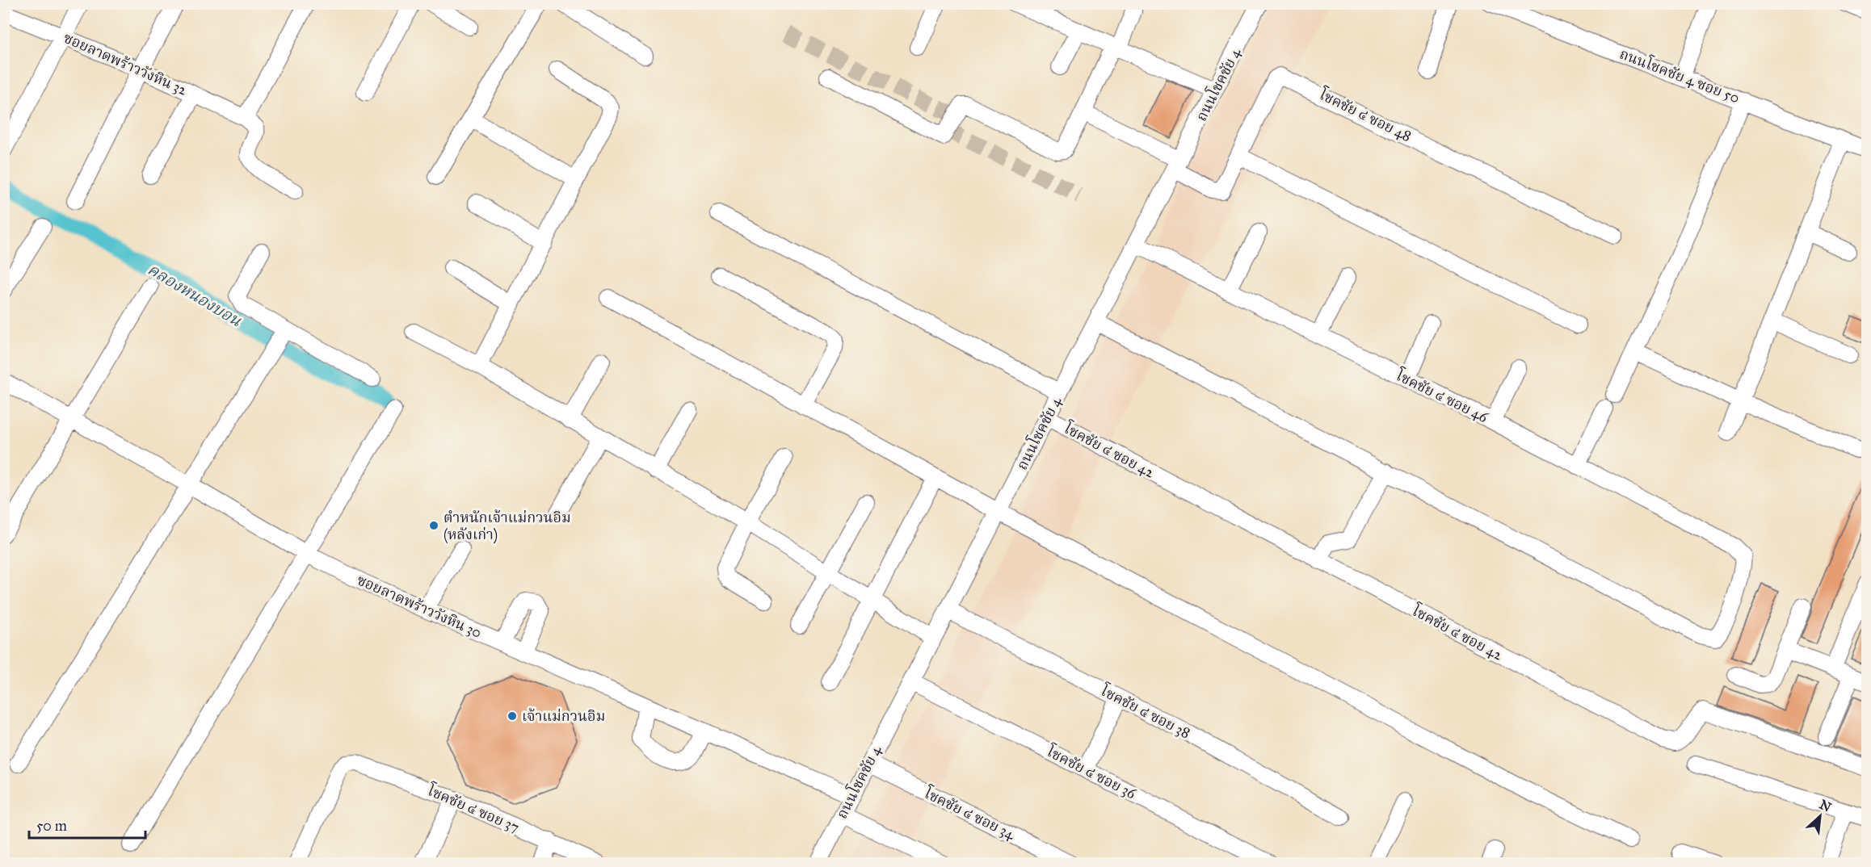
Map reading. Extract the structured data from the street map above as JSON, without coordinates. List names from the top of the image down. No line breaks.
{"streets":{"street":["ซอยลาดพร้าววังหิน 32","ถนนโชคชัย 4 ซอย 50","ถนนโชคชัย 4","โชคชัย ๔ ซอย 48","โชคชัย ๔ ซอย 46","โชคชัย ๔ ซอย 42","ซอยลาดพร้าววังหิน 30","โชคชัย ๔ ซอย 38","โชคชัย ๔ ซอย 36","โชคชัย ๔ ซอย 37","โชคชัย ๔ ซอย 34"]},"crossings":[["ถนนโชคชัย 4","โชคชัย ๔ ซอย 48"],["ถนนโชคชัย 4","โชคชัย ๔ ซอย 46"],["ถนนโชคชัย 4","โชคชัย ๔ ซอย 42"],["ถนนโชคชัย 4","ซอยลาดพร้าววังหิน 30"],["ถนนโชคชัย 4","โชคชัย ๔ ซอย 38"],["ถนนโชคชัย 4","โชคชัย ๔ ซอย 36"],["ถนนโชคชัย 4","โชคชัย ๔ ซอย 34"]],"water":["คลองหนองบอน"],"places":["ตำหนักเจ้าแม่กวนอิม (หลังเก่า)","เจ้าแม่กวนอิม"],"scale_bar":"50 m","north":"top right"}
